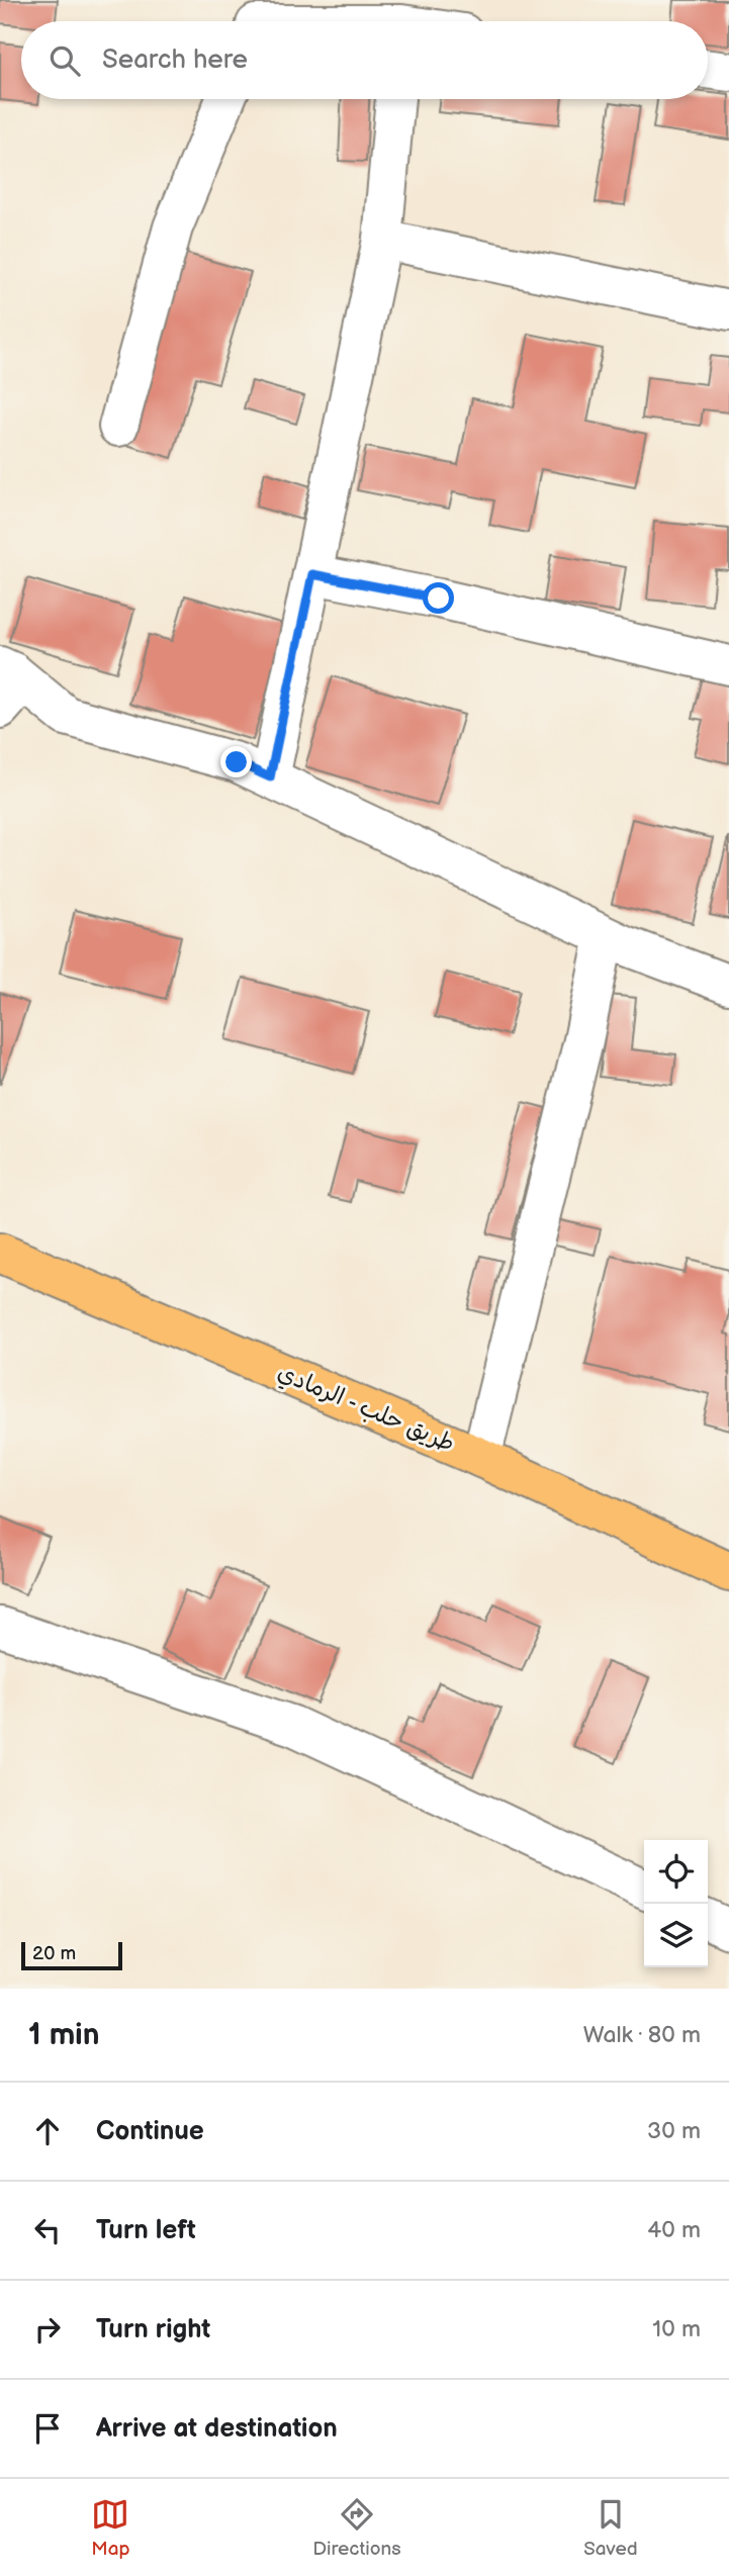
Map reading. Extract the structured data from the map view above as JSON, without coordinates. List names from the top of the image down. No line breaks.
{"streets":{"highway":["طريق حلب - الرمادي"]},"scale_bar":"20 m","page":{"search":"Search here","scale":"20 m","heading":["1 min","Walk · 80 m"],"list":[["Continue","30 m"],["Turn left","40 m"],["Turn right","10 m"],"Arrive at destination"],"nav":["Map","Directions","Saved"]}}
